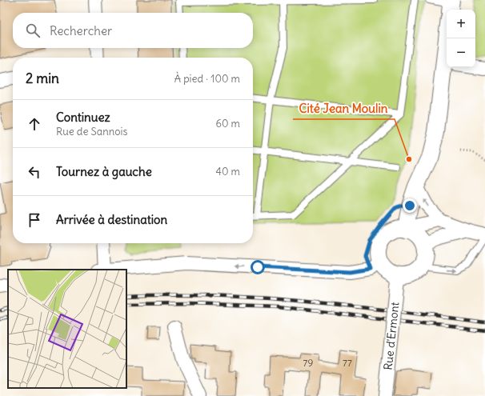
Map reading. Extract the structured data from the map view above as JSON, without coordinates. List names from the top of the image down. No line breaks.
{"streets":{"street":["Rue d'Ermont"]},"places":["Cité Jean Moulin"],"house_numbers":["79","77"],"page":{"map_buttons":["+","−"],"search":"Rechercher","heading":["2 min","À pied · 100 m"],"list":[["Continuez","Rue de Sannois","60 m"],["Tournez à gauche","40 m"],"Arrivée à destination"]}}
